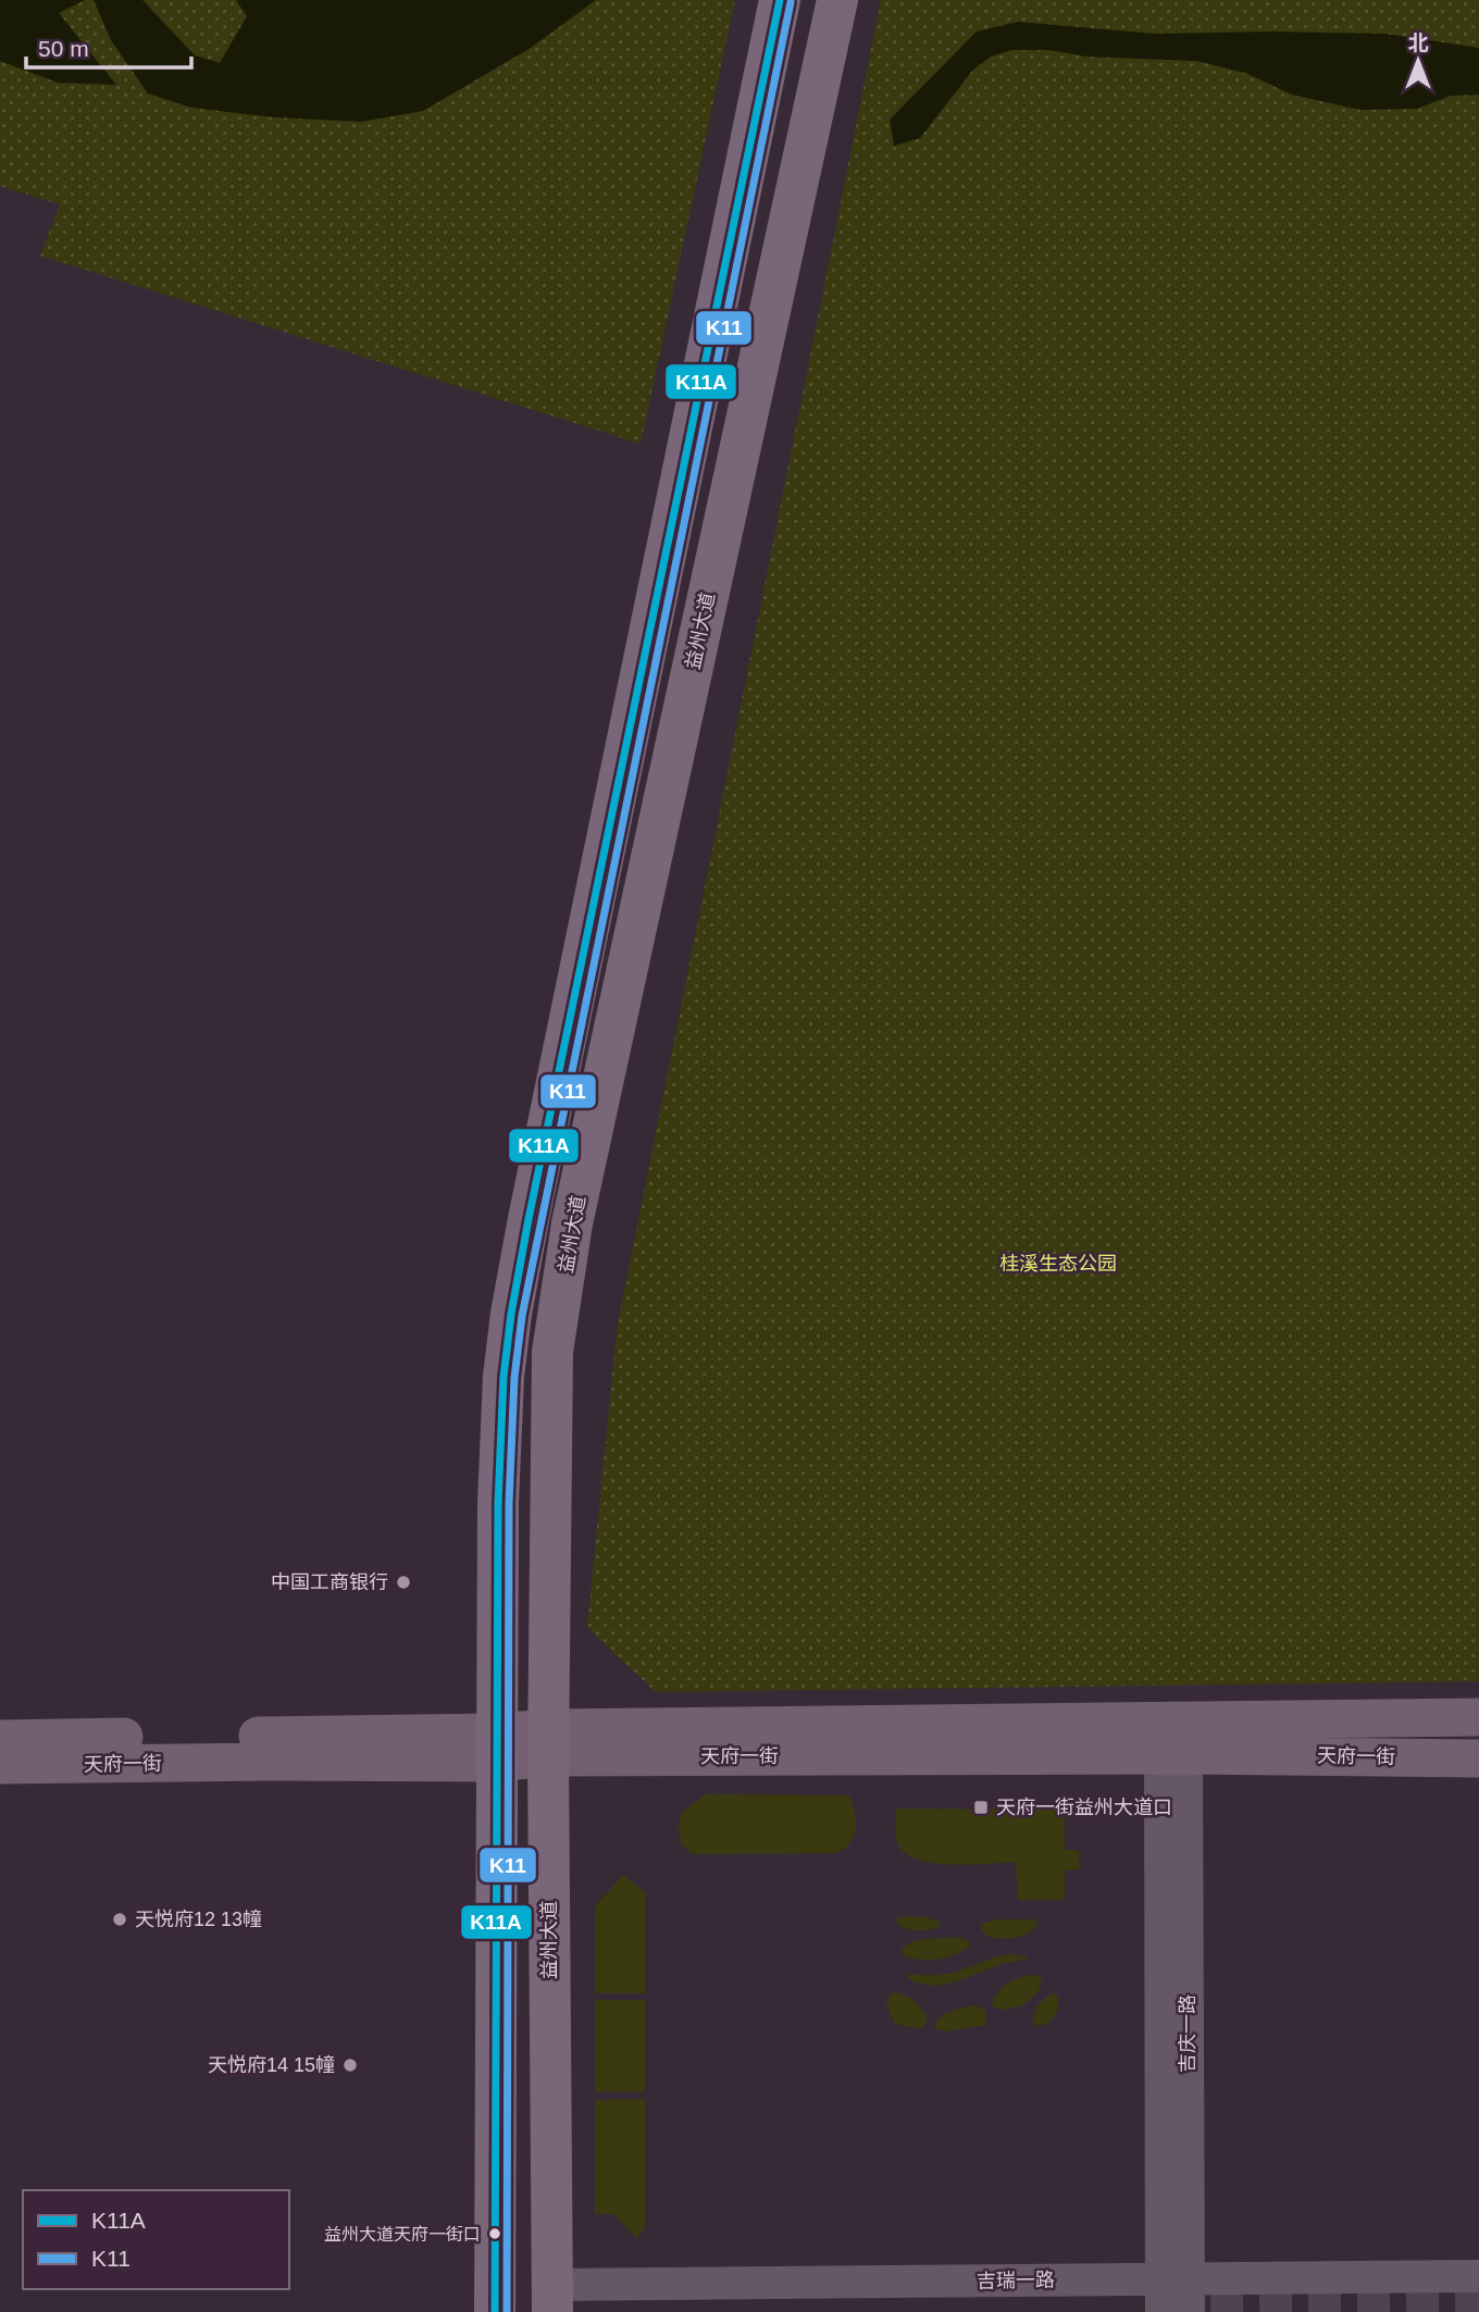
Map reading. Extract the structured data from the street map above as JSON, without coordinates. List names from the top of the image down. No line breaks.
{"streets":{"main road":["益州大道","天府一街"],"street":["吉庆一路","吉瑞一路"]},"crossings":[["益州大道","天府一街"],["益州大道","吉瑞一路"],["天府一街","吉庆一路"],["吉庆一路","吉瑞一路"]],"parks":["桂溪生态公园"],"places":{"other":["中国工商银行","天悦府12 13幢","天悦府14 15幢","益州大道天府一街口"],"transit":["天府一街益州大道口"]},"lines":["transit line K11A","transit line K11"],"legend":["K11A","K11"],"scale_bar":"50 m","north":"top"}
